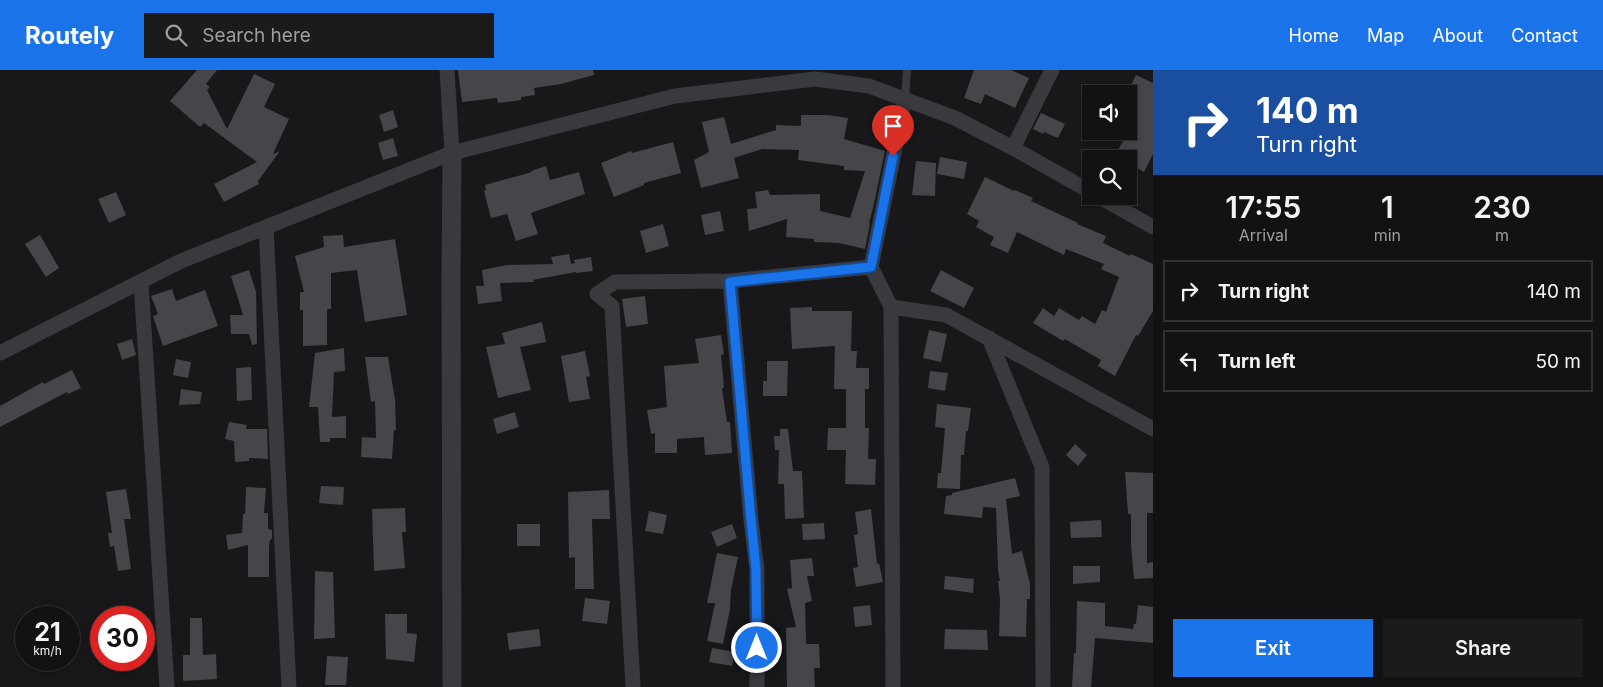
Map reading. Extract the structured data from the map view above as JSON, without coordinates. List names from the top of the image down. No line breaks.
{"page":{"header":"Routely","search":"Search here","nav":["Home","Map","About","Contact"],"turn":["140 m","Turn right"],"eta":["17:55","Arrival","1","min","230","m"],"list":[{"name":"Turn right","value":"140 m"},{"name":"Turn left","value":"50 m"}],"speed":"21 km/h","limit":"30","buttons":["Exit","Share"]}}
